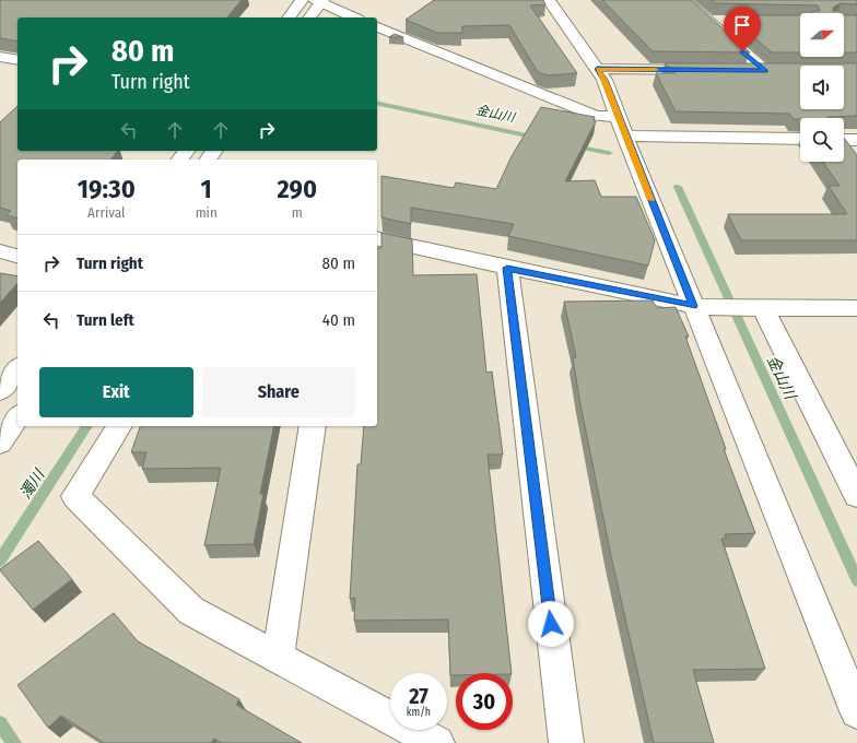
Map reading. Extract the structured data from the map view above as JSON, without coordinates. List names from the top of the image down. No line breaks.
{"water":["金山川","濁川"],"north":"right","page":{"turn":["80 m","Turn right"],"eta":["19:30","Arrival","1","min","290","m"],"list":[{"name":"Turn right","value":"80 m"},{"name":"Turn left","value":"40 m"}],"buttons":["Exit","Share"],"speed":"27 km/h","limit":"30"}}
